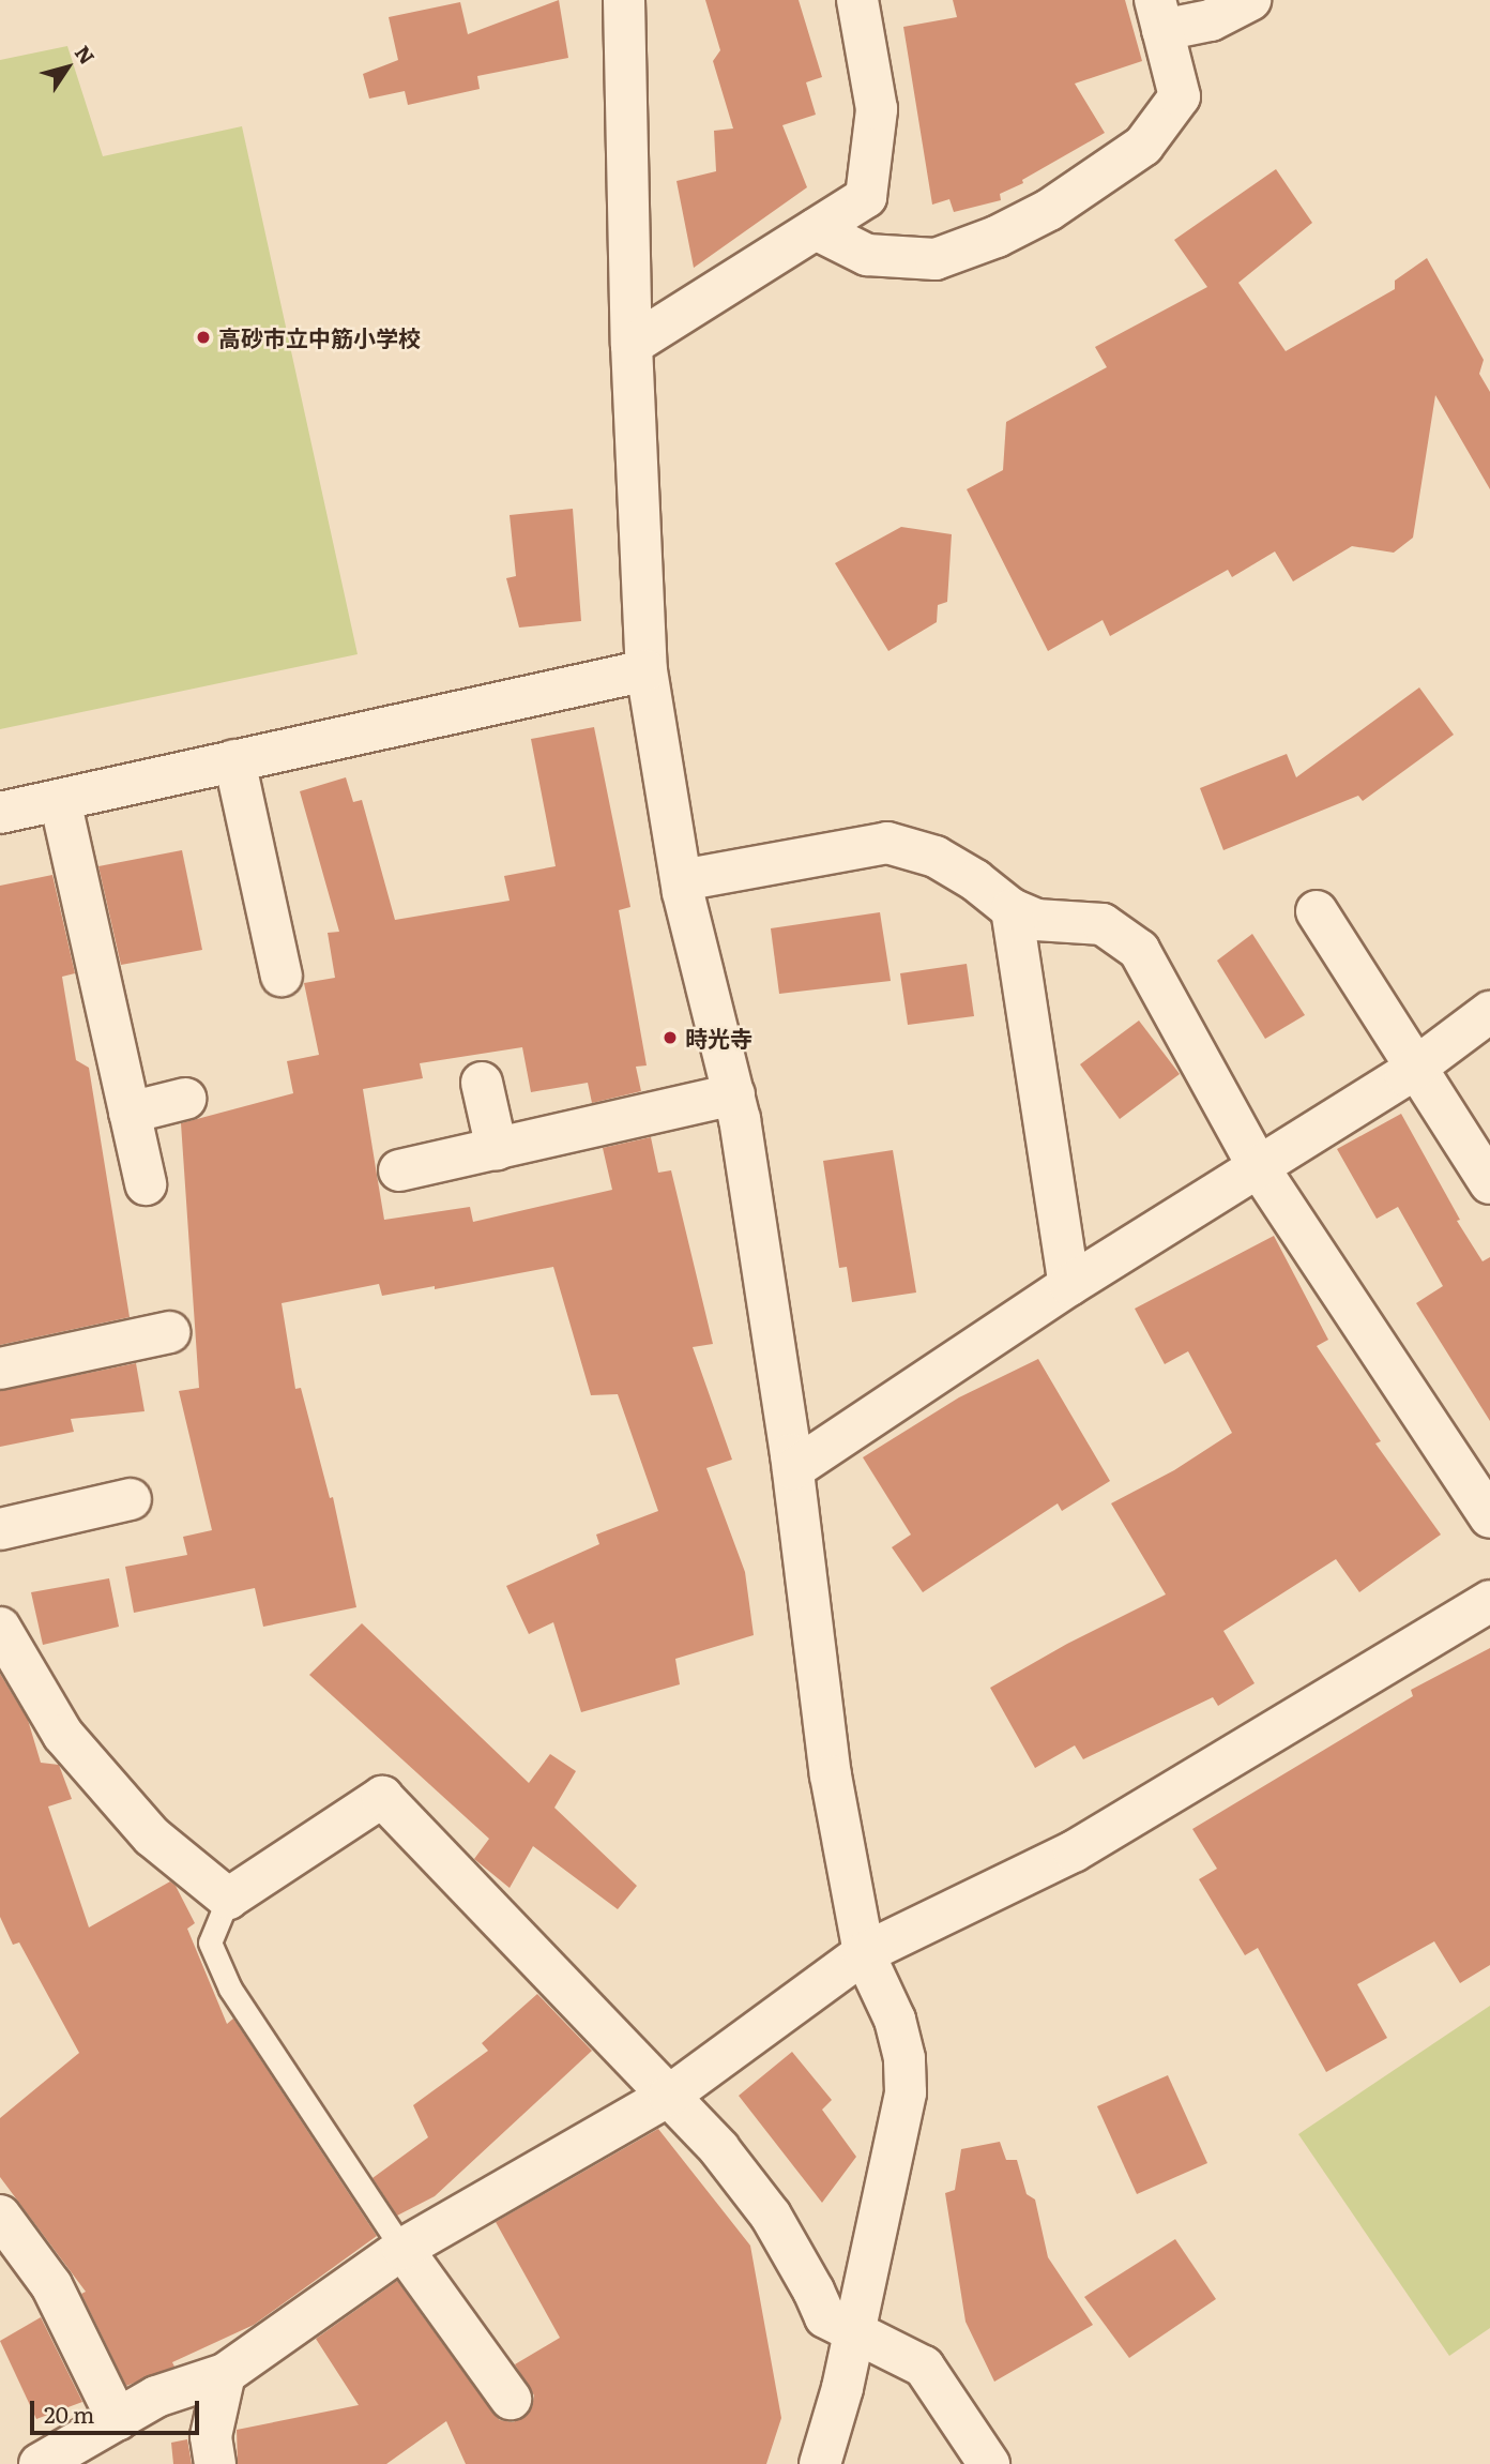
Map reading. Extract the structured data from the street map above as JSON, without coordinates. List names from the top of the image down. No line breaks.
{"places":["高砂市立中筋小学校","時光寺"],"scale_bar":"20 m","north":"top right"}
